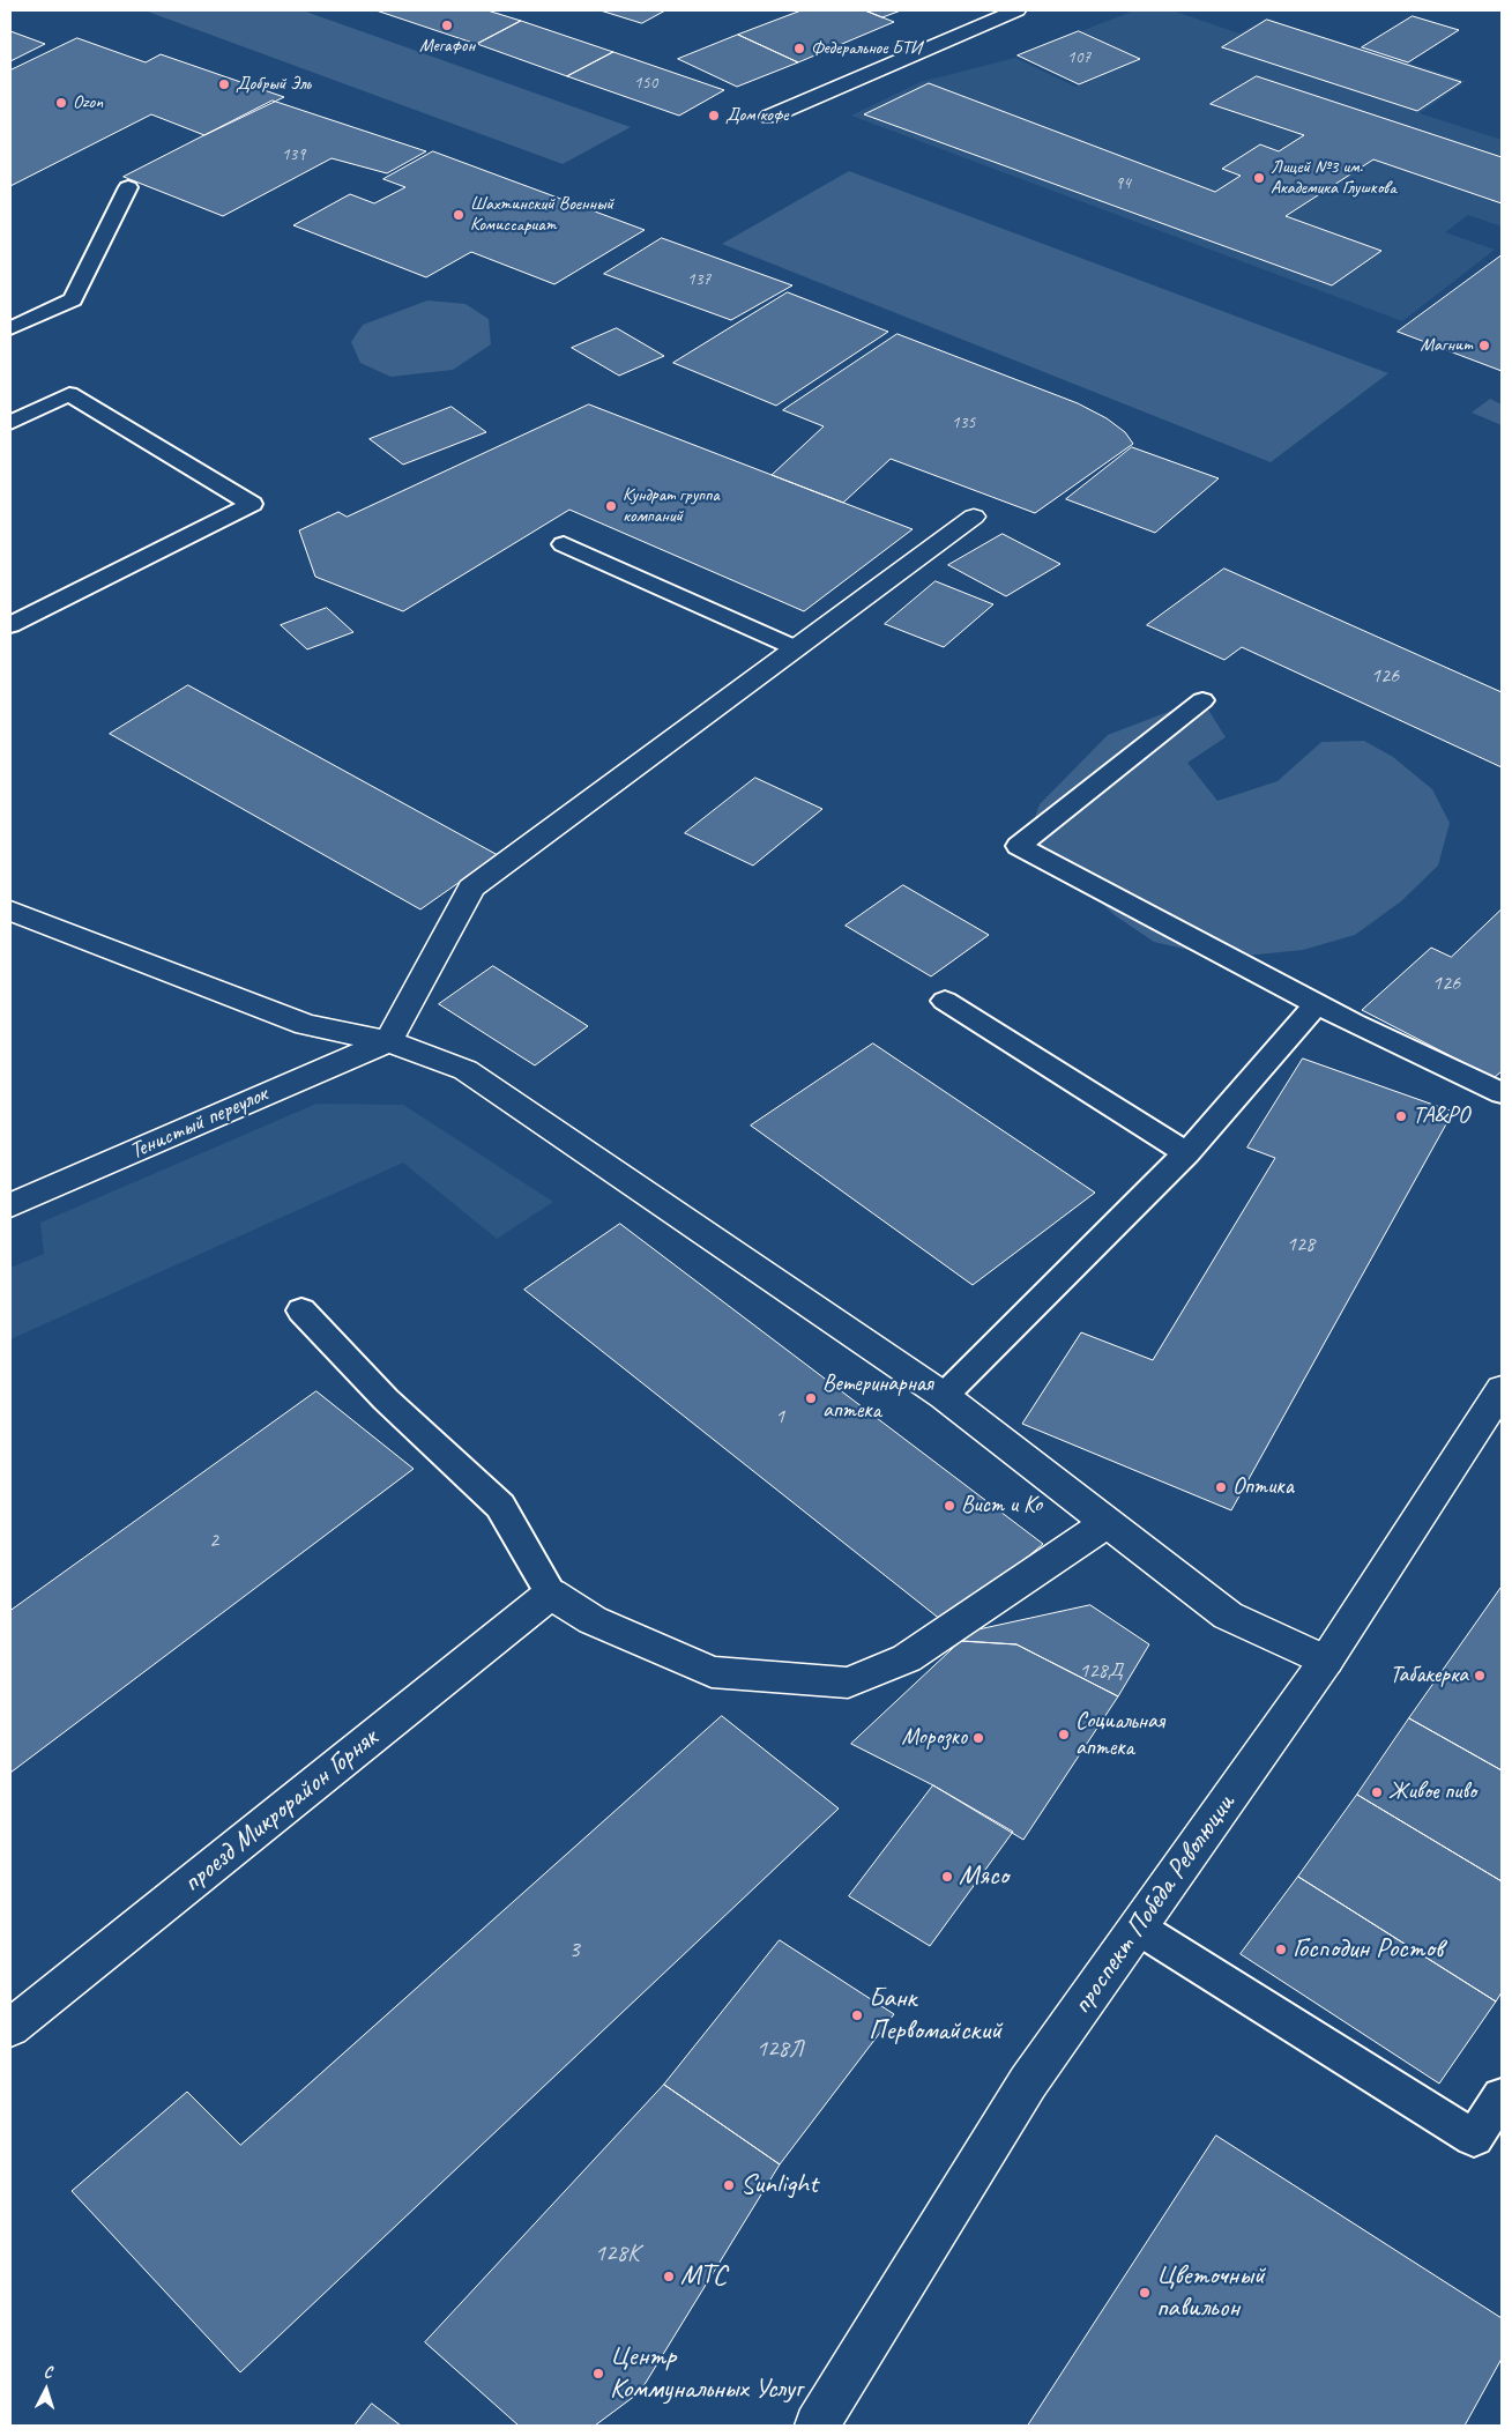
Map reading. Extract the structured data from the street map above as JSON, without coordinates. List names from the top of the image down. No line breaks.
{"streets":{"street":["Тенистый переулок","проезд Микрорайон Горняк","проспект Победа Революции"]},"places":["Мегафон","Федеральное БТИ","Добрый Эль","Ozon","Дом кофе","Лицей №3 им. Академика Глушкова","Шахтинский Военный Комиссариат","Магнит","Кундрат группа компаний","ТА&РО","Ветеринарная аптека","Оптика","Вист и Ко","Табакерка","Социальная аптека","Морозко","Живое пиво","Мясо","Господин Ростов","Банк Первомайский","Sunlight","МТС","Цветочный павильон","Центр Коммунальных Услуг"],"house_numbers":["107","150","139","94","137","135","126","126","128","1","2","128Д","3","128Л","128К"],"north":"top"}
